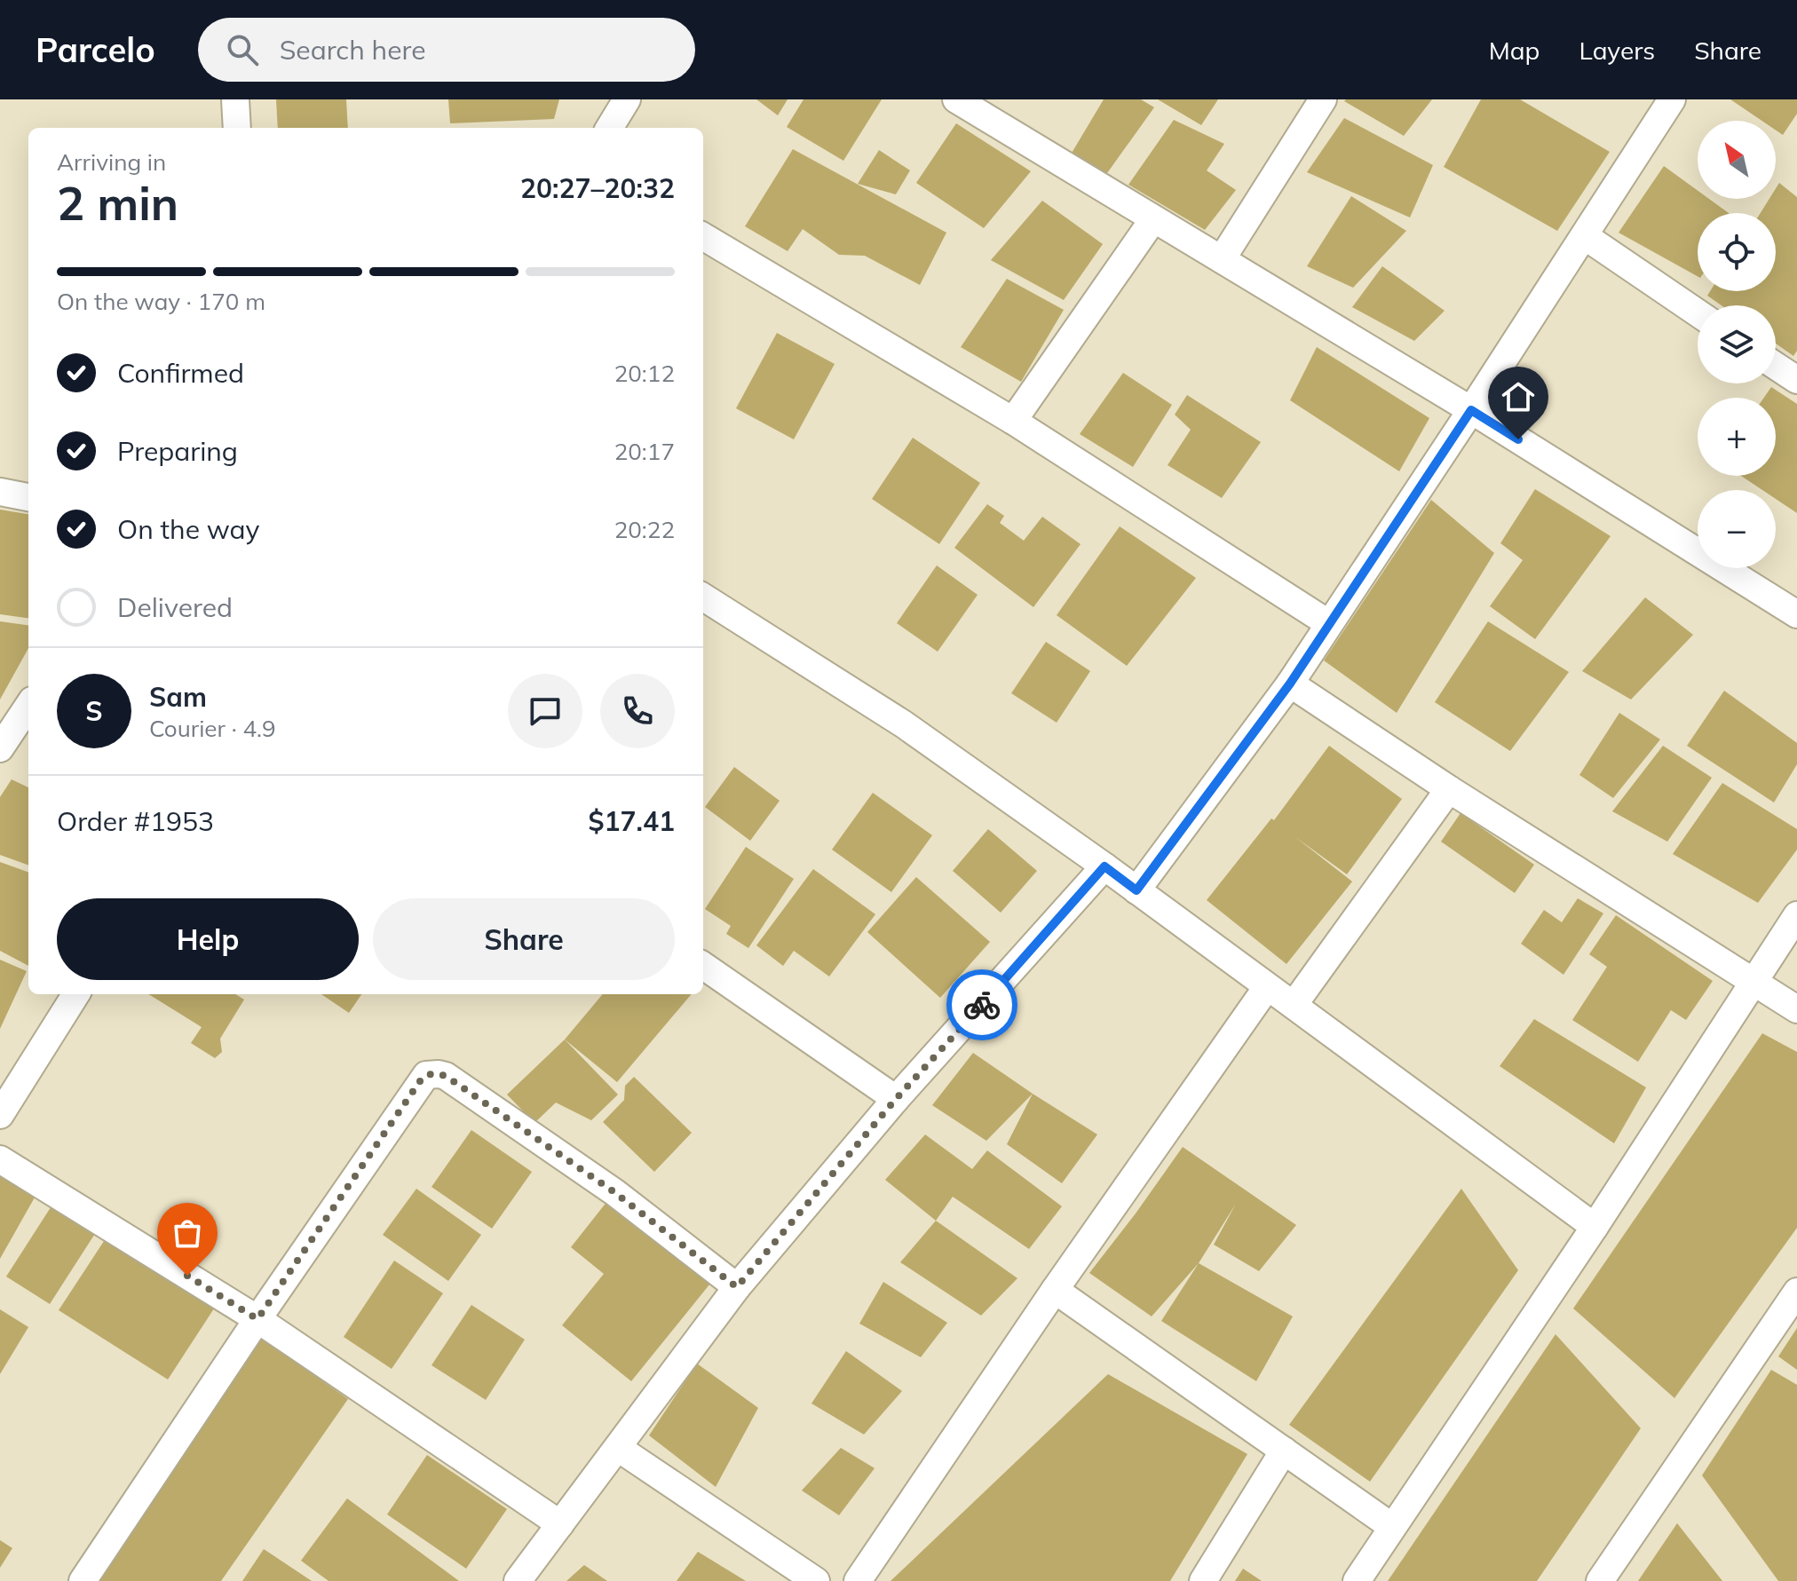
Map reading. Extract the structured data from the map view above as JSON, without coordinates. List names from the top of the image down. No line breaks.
{"north":"top left","page":{"header":"Parcelo","search":"Search here","nav":["Map","Layers","Share"],"map_buttons":["+","−"],"heading":["2 min","Arriving in","20:27–20:32"],"panel":["Sam","Courier · 4.9","Order #1953","$17.41"],"bar":"On the way · 170 m","list":[["Confirmed","20:12"],["Preparing","20:17"],["On the way","20:22"],"Delivered"],"round":"S","buttons":["Help","Share"]}}
